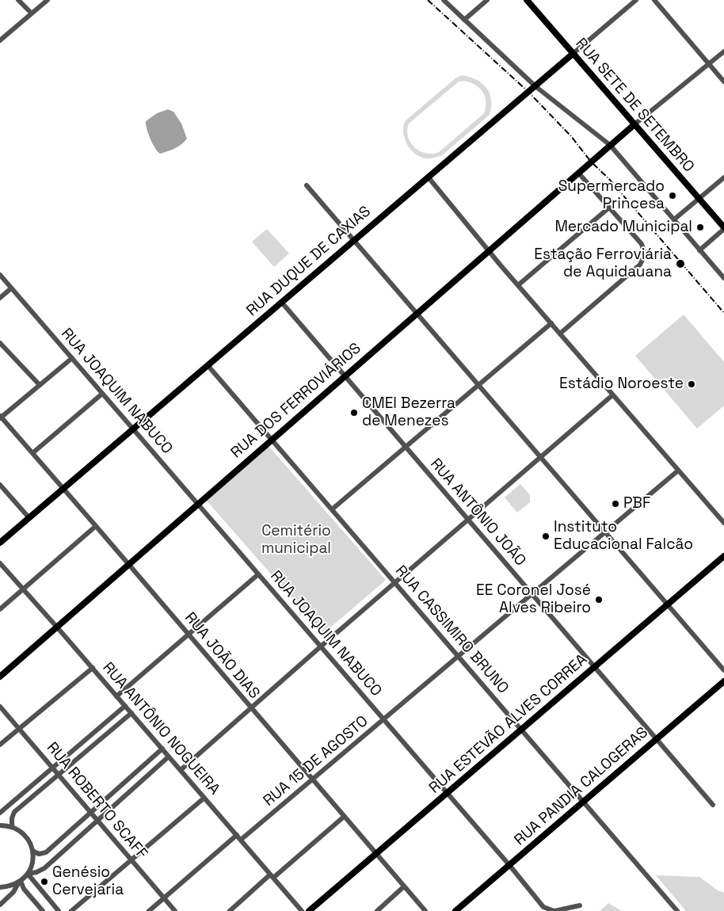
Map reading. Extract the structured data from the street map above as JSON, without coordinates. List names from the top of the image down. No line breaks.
{"streets":{"main road":["RUA SETE DE SETEMBRO","RUA DUQUE DE CAXIAS","RUA DOS FERROVIÁRIOS","RUA ESTEVÃO ALVES CORREA","RUA PANDIA CALOGERAS"],"street":["RUA JOAQUIM NABUCO","RUA ANTÔNIO JOÃO","RUA CASSIMIRO BRUNO","RUA JOÃO DIAS","RUA ANTÔNIO NOGUEIRA","RUA 15 DE AGOSTO","RUA ROBERTO SCAFF"]},"crossings":[["RUA SETE DE SETEMBRO","RUA DUQUE DE CAXIAS"],["RUA SETE DE SETEMBRO","RUA DOS FERROVIÁRIOS"],["RUA DUQUE DE CAXIAS","RUA JOAQUIM NABUCO"],["RUA DUQUE DE CAXIAS","RUA ANTÔNIO JOÃO"],["RUA DUQUE DE CAXIAS","RUA CASSIMIRO BRUNO"],["RUA DUQUE DE CAXIAS","RUA JOÃO DIAS"],["RUA JOAQUIM NABUCO","RUA DOS FERROVIÁRIOS"],["RUA JOAQUIM NABUCO","RUA ESTEVÃO ALVES CORREA"],["RUA JOAQUIM NABUCO","RUA 15 DE AGOSTO"],["RUA JOAQUIM NABUCO","RUA PANDIA CALOGERAS"],["RUA DOS FERROVIÁRIOS","RUA ANTÔNIO JOÃO"],["RUA DOS FERROVIÁRIOS","RUA CASSIMIRO BRUNO"],["RUA DOS FERROVIÁRIOS","RUA JOÃO DIAS"],["RUA DOS FERROVIÁRIOS","RUA ANTÔNIO NOGUEIRA"],["RUA ANTÔNIO JOÃO","RUA ESTEVÃO ALVES CORREA"],["RUA ANTÔNIO JOÃO","RUA 15 DE AGOSTO"],["RUA ANTÔNIO JOÃO","RUA PANDIA CALOGERAS"],["RUA CASSIMIRO BRUNO","RUA ESTEVÃO ALVES CORREA"],["RUA CASSIMIRO BRUNO","RUA 15 DE AGOSTO"],["RUA CASSIMIRO BRUNO","RUA PANDIA CALOGERAS"],["RUA JOÃO DIAS","RUA ESTEVÃO ALVES CORREA"],["RUA JOÃO DIAS","RUA 15 DE AGOSTO"],["RUA ANTÔNIO NOGUEIRA","RUA 15 DE AGOSTO"]],"parks":["Cemitério municipal"],"places":["Supermercado Princesa","Mercado Municipal","Estação Ferroviária de Aquidauana","Estádio Noroeste","CMEI Bezerra de Menezes","PBF","Instituto Educacional Falcão","EE Coronel José Alves Ribeiro","Genésio Cervejaria"]}
